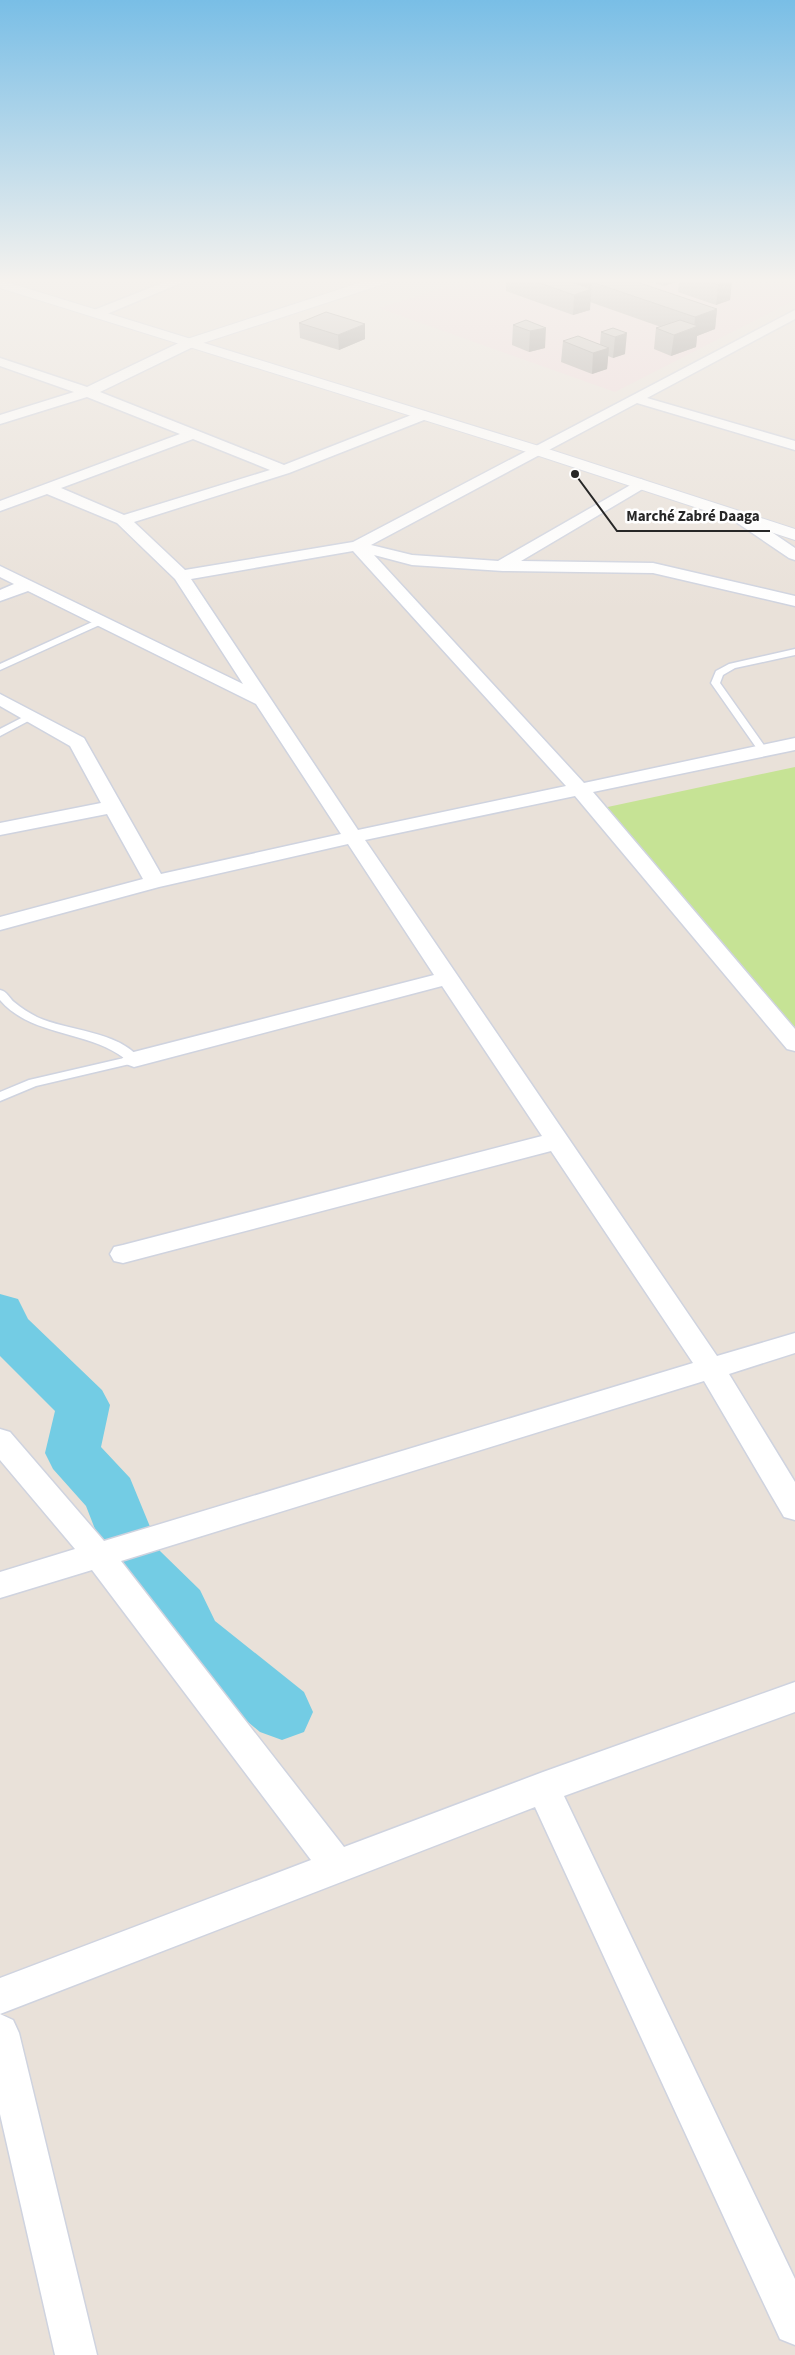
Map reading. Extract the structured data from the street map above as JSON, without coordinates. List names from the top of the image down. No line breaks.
{"places":["Marché Zabré Daaga"]}
